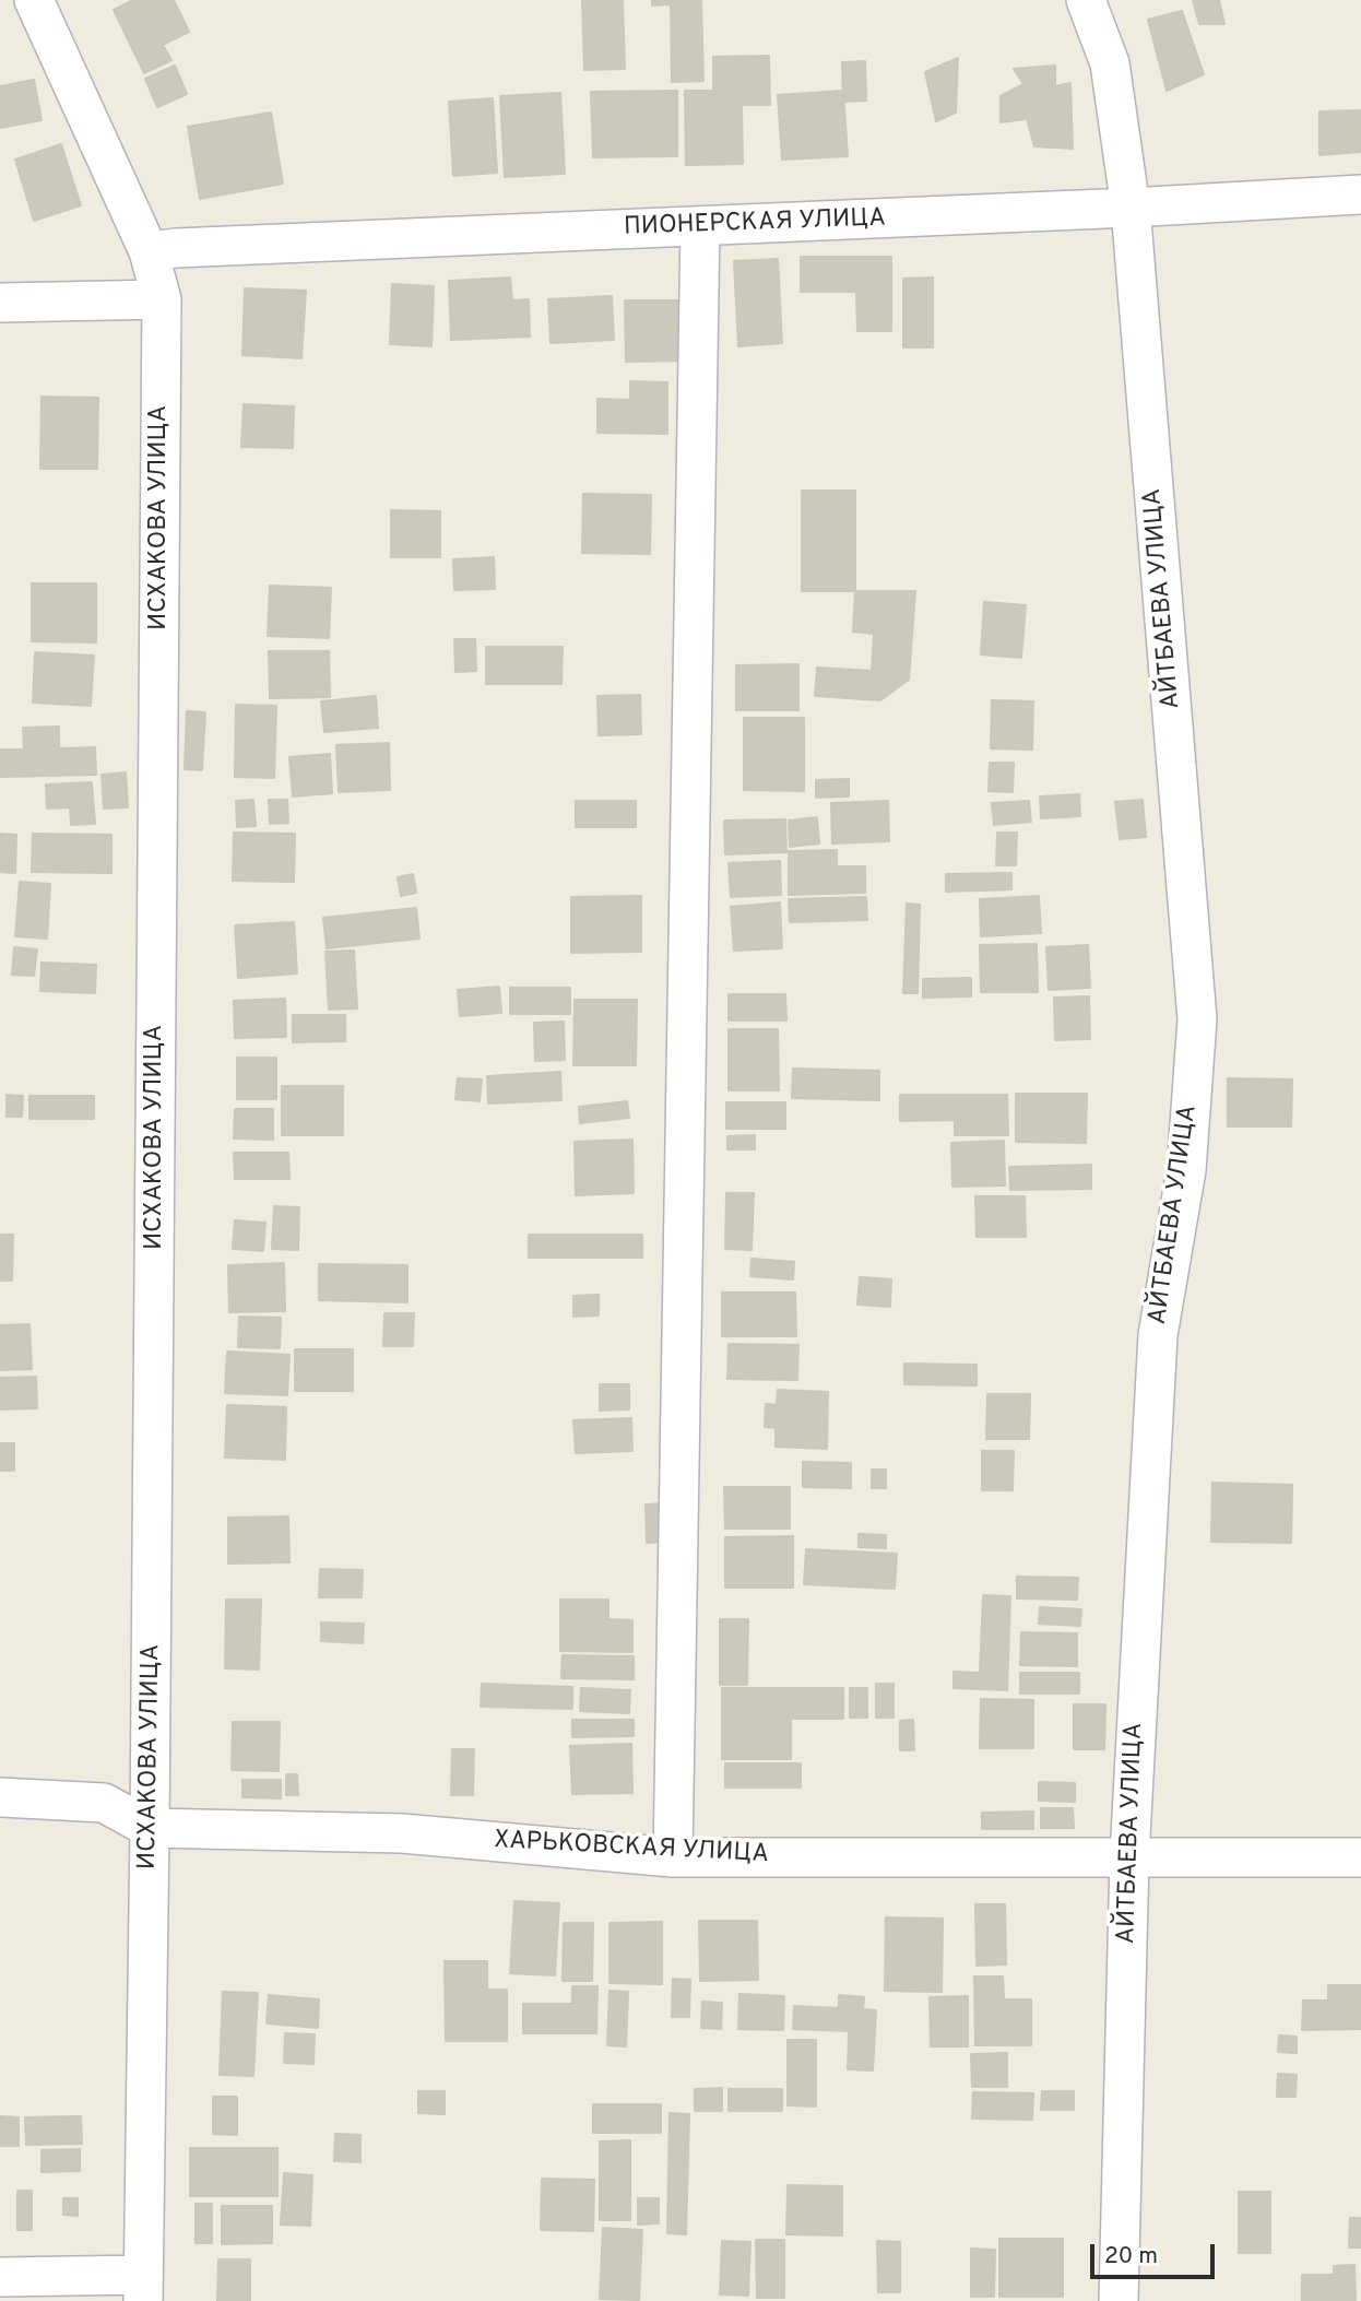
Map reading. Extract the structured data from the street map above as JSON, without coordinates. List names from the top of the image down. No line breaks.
{"streets":{"street":["ПИОНЕРСКАЯ УЛИЦА","ИСХАКОВА УЛИЦА","АЙТБАЕВА УЛИЦА","ХАРЬКОВСКАЯ УЛИЦА"]},"crossings":[["ПИОНЕРСКАЯ УЛИЦА","ИСХАКОВА УЛИЦА"],["ПИОНЕРСКАЯ УЛИЦА","АЙТБАЕВА УЛИЦА"],["ИСХАКОВА УЛИЦА","ХАРЬКОВСКАЯ УЛИЦА"],["АЙТБАЕВА УЛИЦА","ХАРЬКОВСКАЯ УЛИЦА"]],"scale_bar":"20 m"}
